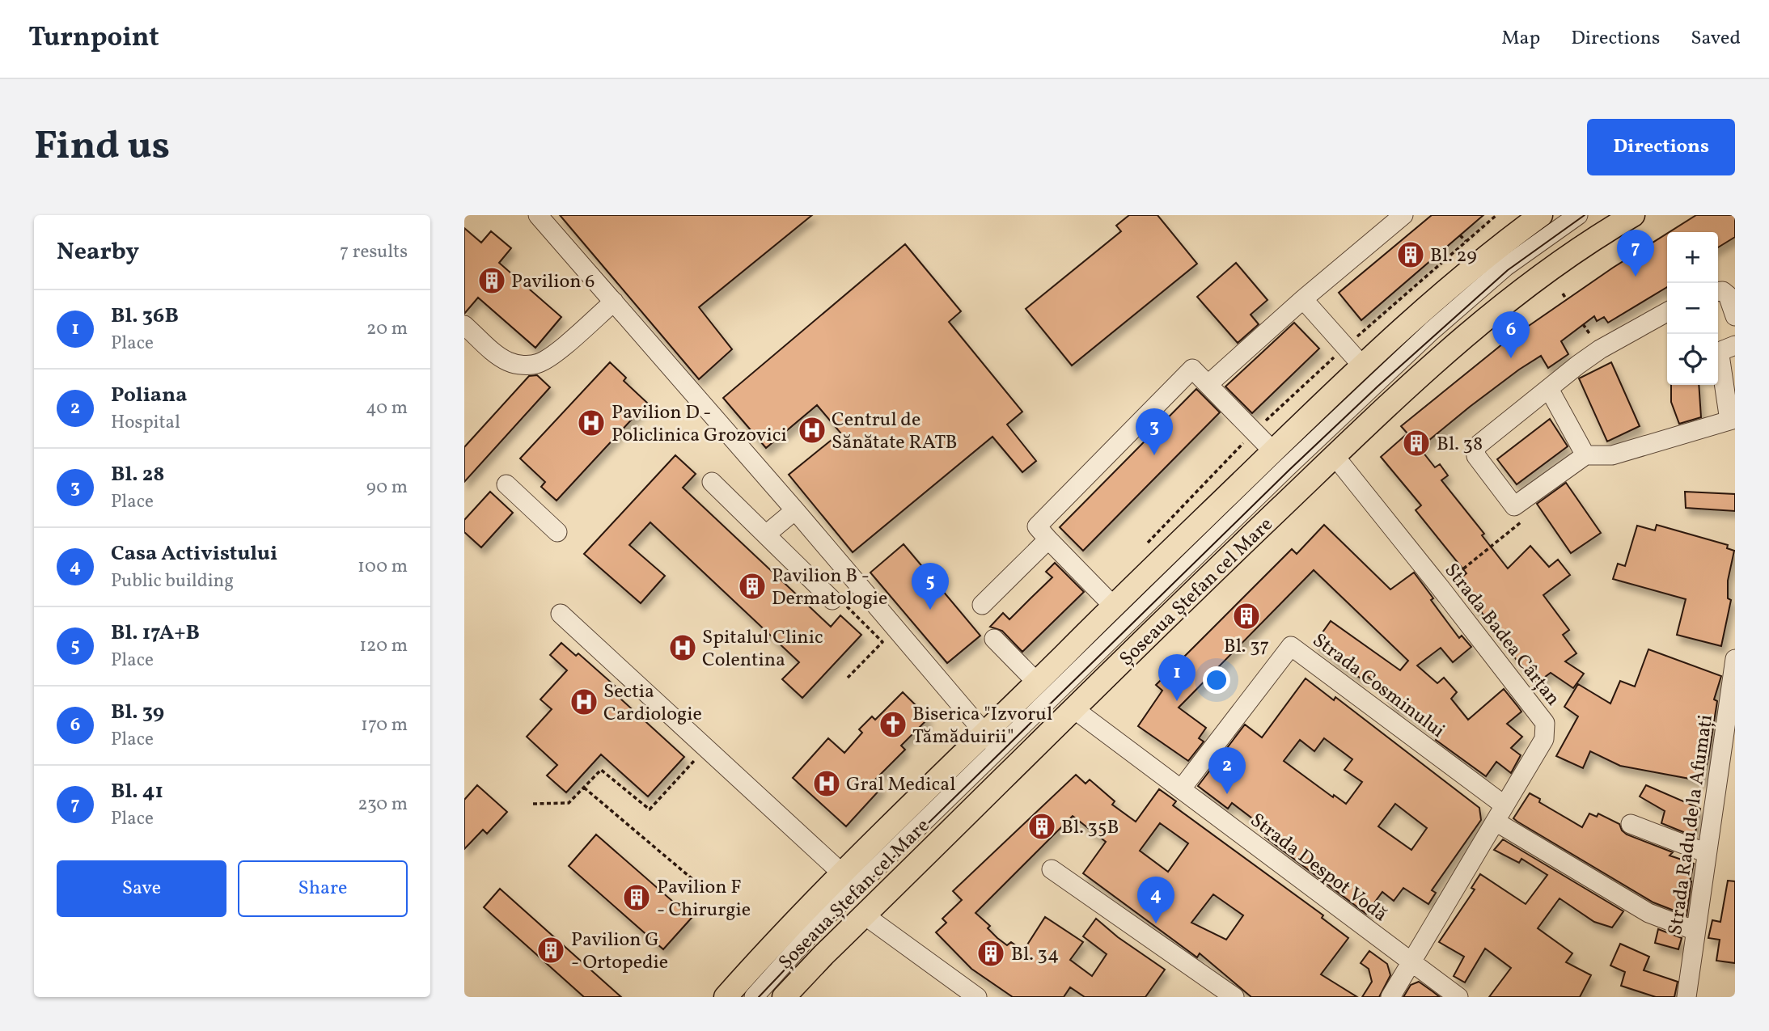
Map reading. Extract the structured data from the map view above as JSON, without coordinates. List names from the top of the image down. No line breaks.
{"streets":{"main road":["Șoseaua Ștefan cel Mare"],"street":["Strada Badea Cârțan","Strada Cosminului","Strada Radu de la Afumați","Strada Despot Vodă"]},"crossings":[["Șoseaua Ștefan cel Mare","Strada Badea Cârțan"],["Șoseaua Ștefan cel Mare","Strada Despot Vodă"],["Strada Badea Cârțan","Strada Cosminului"],["Strada Badea Cârțan","Strada Despot Vodă"],["Strada Cosminului","Strada Despot Vodă"]],"places":{"building":["Bl. 29","Pavilion 6","Bl. 38","Pavilion B - Dermatologie","Bl. 37","Bl. 35B","Pavilion F - Chirurgie","Pavilion G - Ortopedie","Bl. 34"],"hospital":["Pavilion D - Policlinica Grozovici","Centrul de Sănătate RATB","Spitalul Clinic Colentina","Sectia Cardiologie","Gral Medical"],"church":["Biserica \"Izvorul Tămăduirii\""]},"page":{"header":"Turnpoint","nav":["Map","Directions","Saved"],"buttons":["Directions",["Save","Share"]],"title":"Find us","heading":["Nearby","7 results"],"pins":["7","6","3","5","1","2","4"],"map_buttons":["+","−"],"list":[{"mark":"1","name":"Bl. 36B","note":"Place","value":"20 m"},{"mark":"2","name":"Poliana","note":"Hospital","value":"40 m"},{"mark":"3","name":"Bl. 28","note":"Place","value":"90 m"},{"mark":"4","name":"Casa Activistului","note":"Public building","value":"100 m"},{"mark":"5","name":"Bl. 17A+B","note":"Place","value":"120 m"},{"mark":"6","name":"Bl. 39","note":"Place","value":"170 m"},{"mark":"7","name":"Bl. 41","note":"Place","value":"230 m"}]}}
